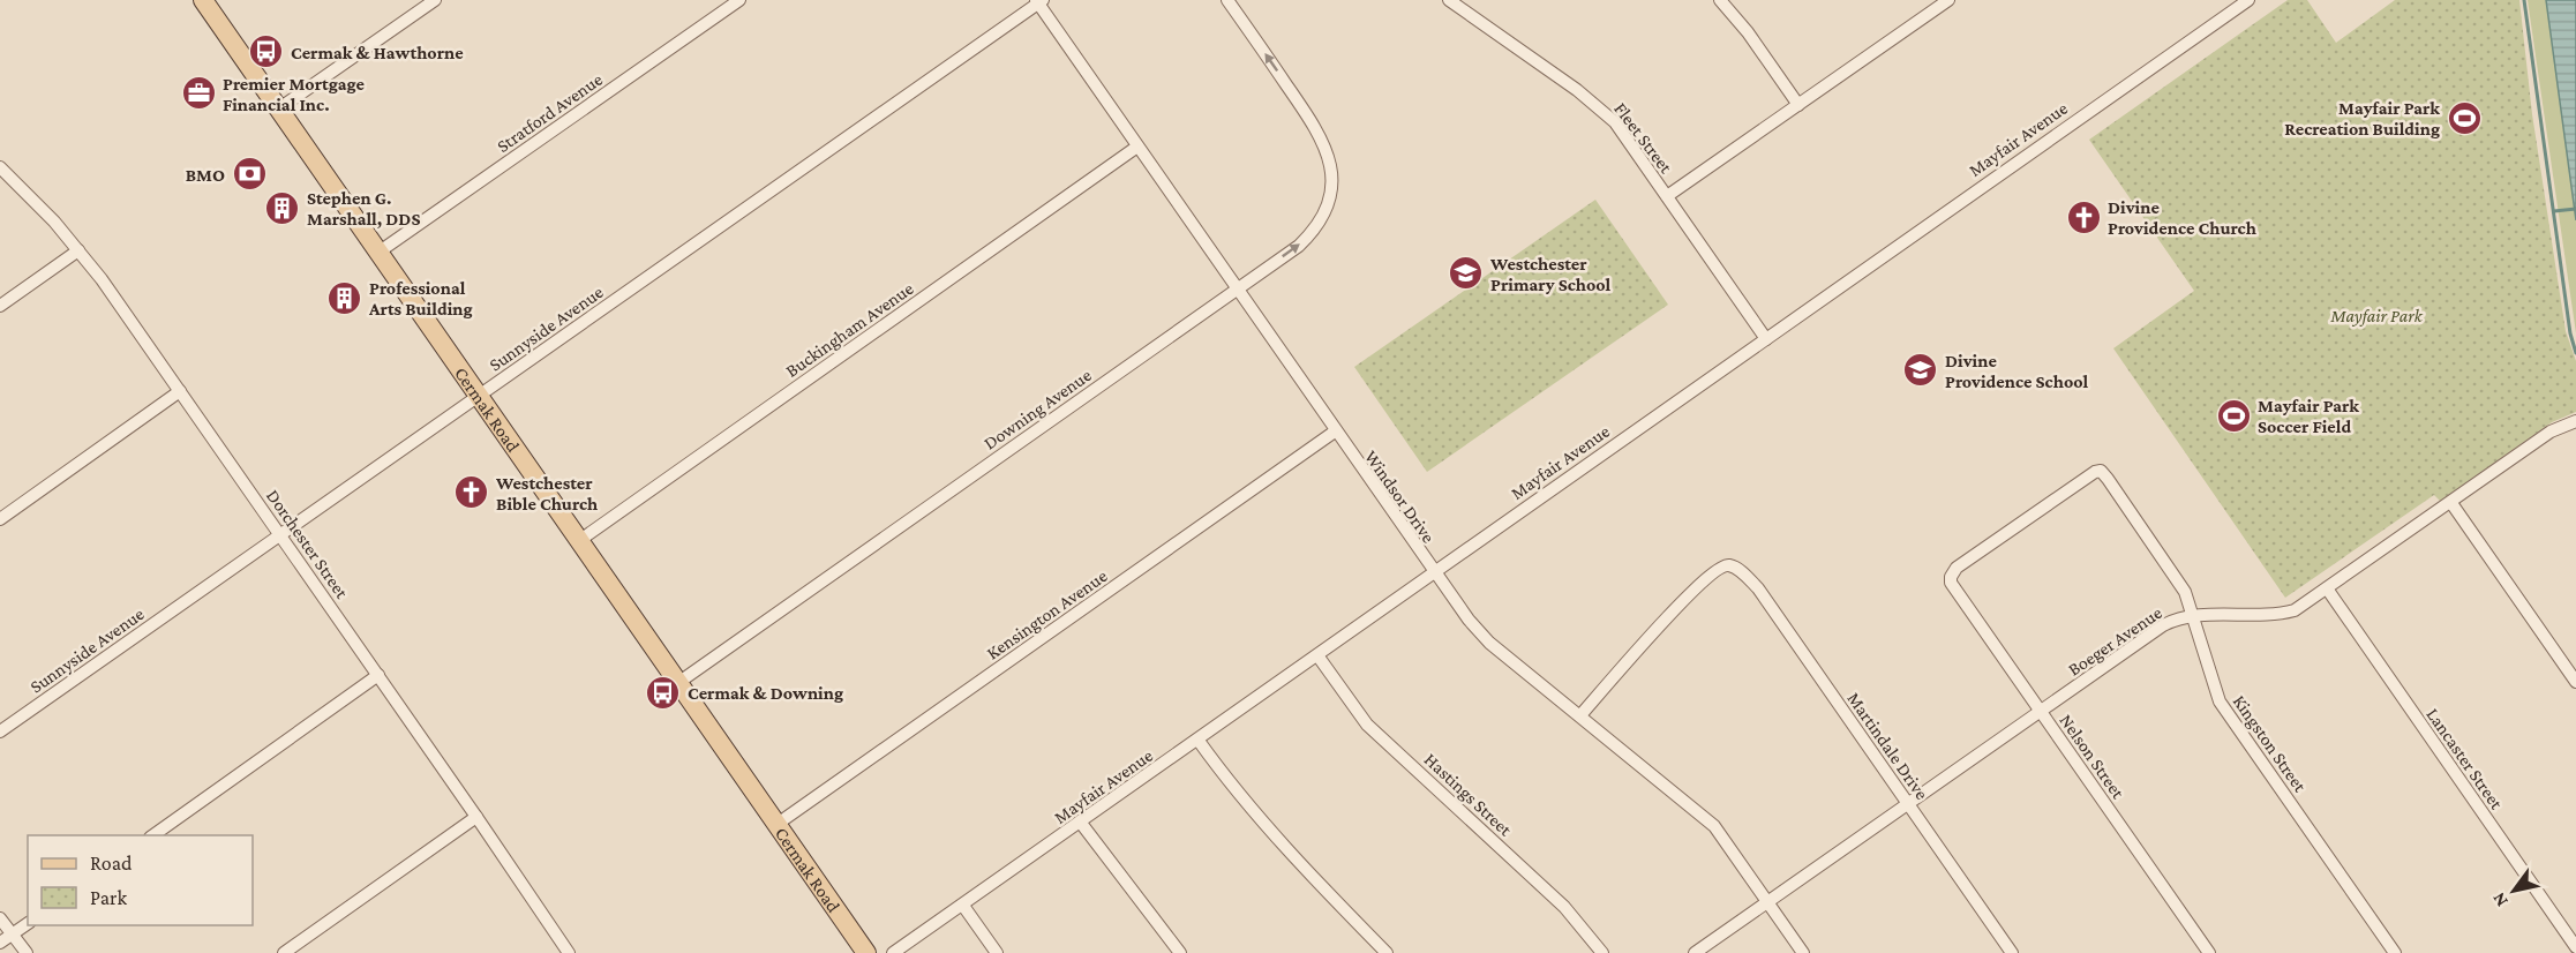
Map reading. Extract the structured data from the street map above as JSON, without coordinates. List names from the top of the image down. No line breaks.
{"streets":{"main road":["Cermak Road"],"street":["Stratford Avenue","Fleet Street","Mayfair Avenue","Sunnyside Avenue","Buckingham Avenue","Downing Avenue","Windsor Drive","Dorchester Street","Kensington Avenue","Boeger Avenue","Kingston Street","Martindale Drive","Nelson Street","Lancaster Street","Hastings Street"]},"crossings":[["Stratford Avenue","Cermak Road"],["Fleet Street","Mayfair Avenue"],["Mayfair Avenue","Windsor Drive"],["Mayfair Avenue","Hastings Street"],["Sunnyside Avenue","Cermak Road"],["Sunnyside Avenue","Windsor Drive"],["Sunnyside Avenue","Dorchester Street"],["Buckingham Avenue","Cermak Road"],["Buckingham Avenue","Windsor Drive"],["Cermak Road","Downing Avenue"],["Cermak Road","Kensington Avenue"],["Downing Avenue","Windsor Drive"],["Windsor Drive","Kensington Avenue"],["Windsor Drive","Boeger Avenue"],["Windsor Drive","Martindale Drive"],["Boeger Avenue","Kingston Street"],["Boeger Avenue","Martindale Drive"],["Boeger Avenue","Nelson Street"],["Boeger Avenue","Lancaster Street"],["Kingston Street","Nelson Street"]],"parks":["Mayfair Park"],"places":{"bus stop":["Cermak & Hawthorne","Cermak & Downing"],"office":["Premier Mortgage Financial Inc."],"sports":["Mayfair Park Recreation Building","Mayfair Park Soccer Field"],"bank":["BMO"],"building":["Stephen G. Marshall, DDS","Professional Arts Building"],"church":["Divine Providence Church","Westchester Bible Church"],"school or university":["Westchester Primary School","Divine Providence School"]},"legend":["Road","Park"],"north":"bottom left"}
